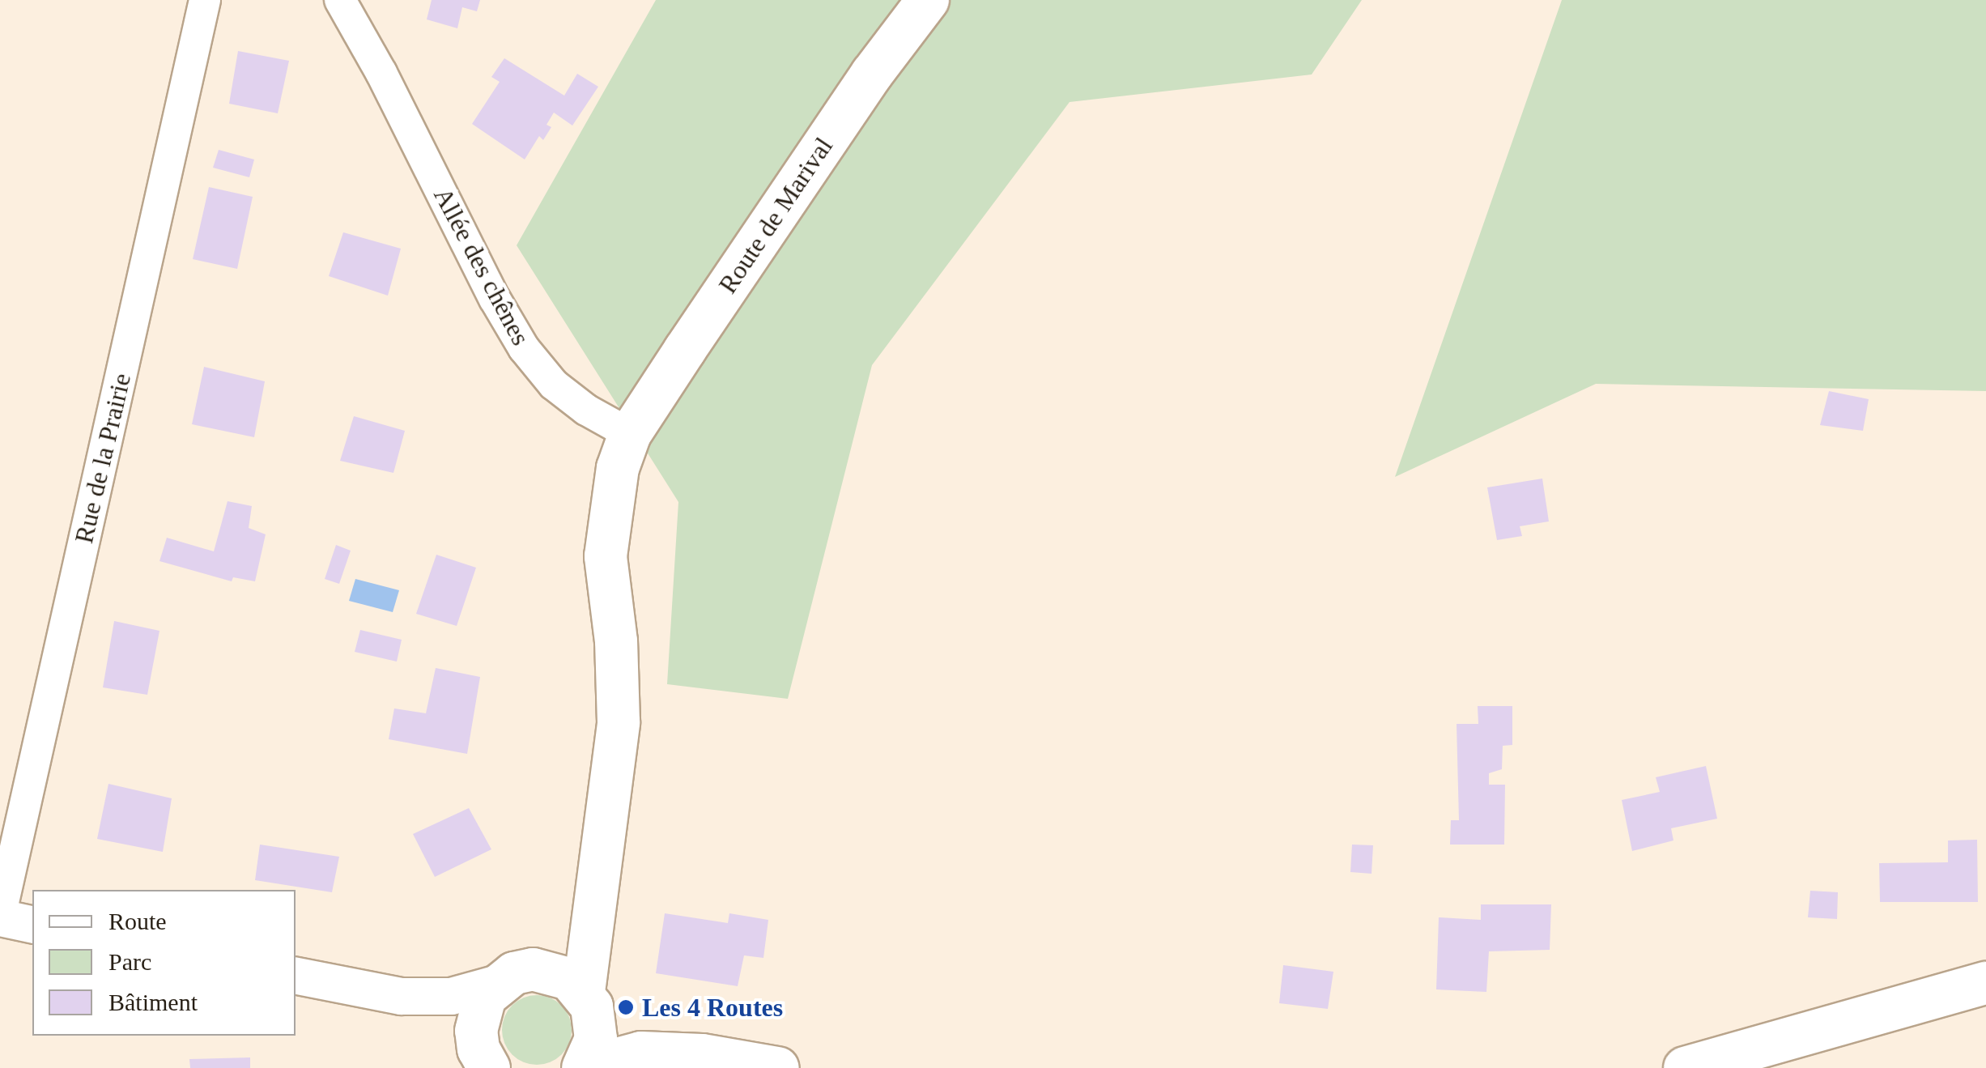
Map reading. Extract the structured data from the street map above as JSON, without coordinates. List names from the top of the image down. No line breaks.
{"streets":{"main road":["Route de Marival"],"street":["Allée des chênes","Rue de la Prairie"]},"crossings":[["Route de Marival","Allée des chênes"]],"places":["Les 4 Routes"],"legend":["Route","Parc","Bâtiment"]}
